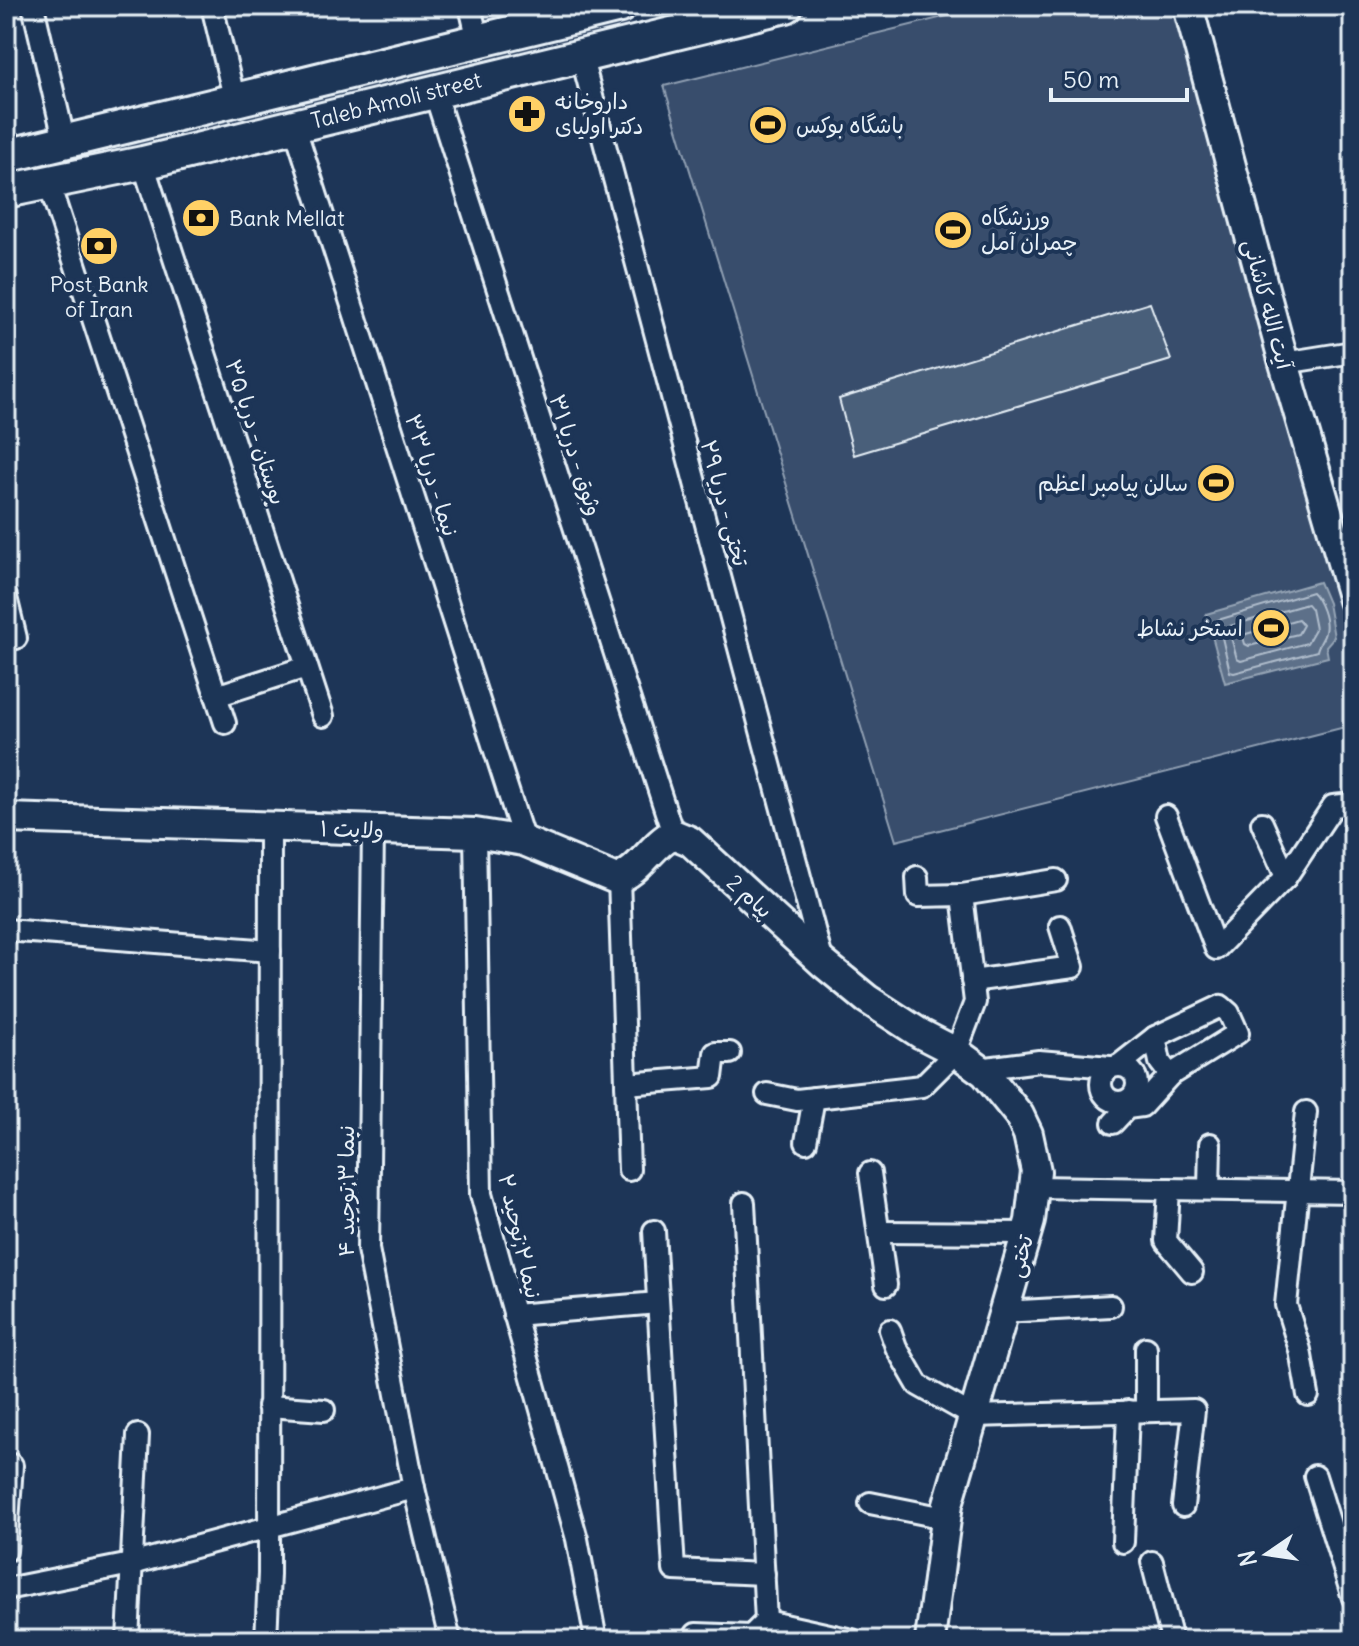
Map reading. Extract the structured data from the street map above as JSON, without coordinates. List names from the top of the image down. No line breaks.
{"streets":{"main road":["Taleb Amoli street"],"street":["آیت الله کاشانی","بوستان - دریا ۳۵","وثوق - دریا ۳۱","نیما - دریا ۳۳","تختی - دریا ۲۹","ولایت ۱","پیام 2","نیما ۳;توحید ۴","نیما ۲;توحید ۲","تختی"]},"crossings":[["Taleb Amoli street","بوستان - دریا ۳۵"],["Taleb Amoli street","وثوق - دریا ۳۱"],["Taleb Amoli street","نیما - دریا ۳۳"],["Taleb Amoli street","تختی - دریا ۲۹"],["وثوق - دریا ۳۱","پیام 2"],["نیما - دریا ۳۳","ولایت ۱"],["تختی - دریا ۲۹","پیام 2"],["تختی - دریا ۲۹","تختی"],["ولایت ۱","نیما ۳;توحید ۴"],["ولایت ۱","نیما ۲;توحید ۲"],["پیام 2","تختی"]],"places":{"pharmacy":["داروخانه دکتر اولیای"],"sports":["باشگاه‌ بوکس","ورزشگاه چمران آمل","سالن پیامبر اعظم","استخر نشاط"],"bank":["Bank Mellat","Post Bank of Iran"]},"scale_bar":"50 m","north":"left"}
